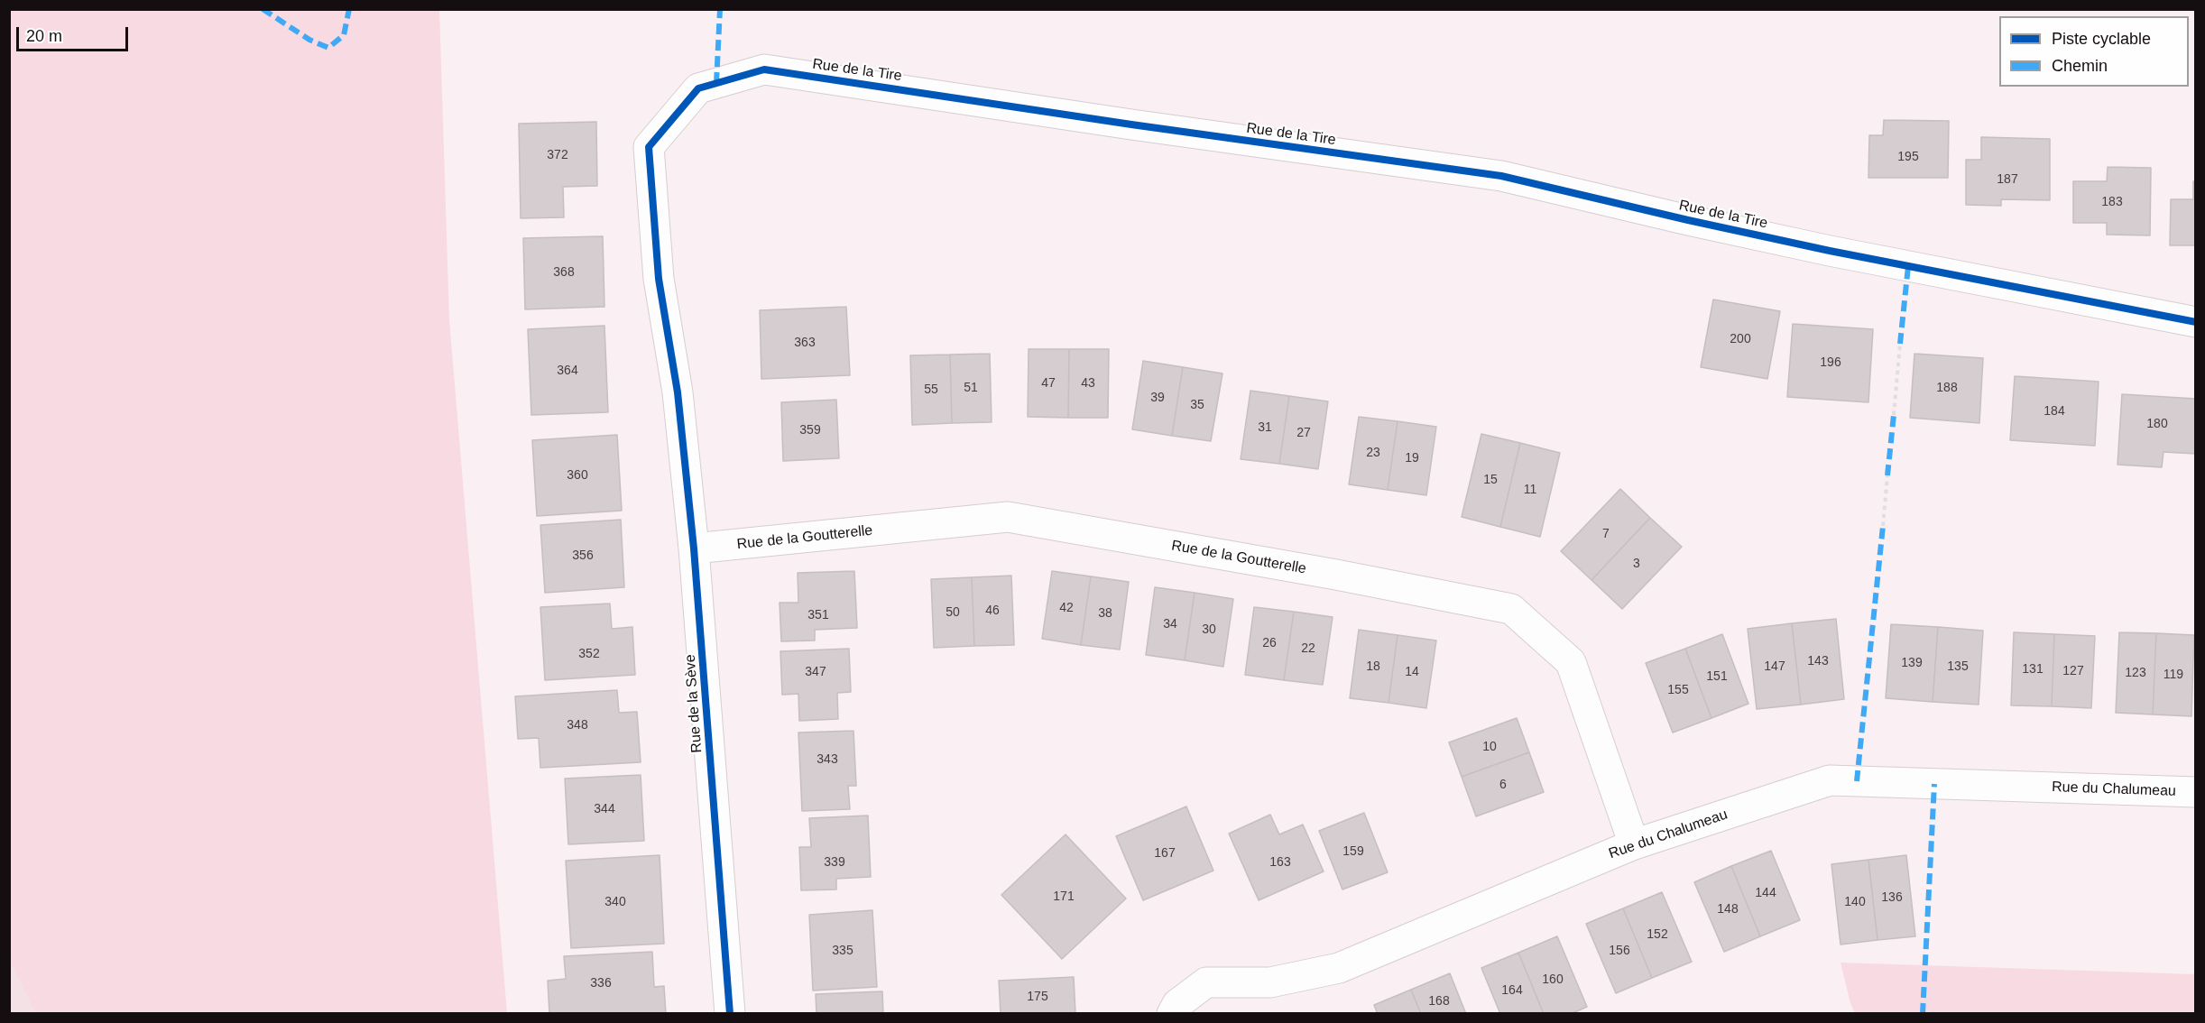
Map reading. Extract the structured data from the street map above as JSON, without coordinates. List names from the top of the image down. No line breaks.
{"streets":{"street":["Rue de la Tire","Rue de la Goutterelle","Rue de la Sève","Rue du Chalumeau"]},"crossings":[["Rue de la Tire","Rue de la Sève"],["Rue de la Goutterelle","Rue de la Sève"],["Rue de la Goutterelle","Rue du Chalumeau"]],"house_numbers":["372","195","187","183","368","200","363","196","364","47","43","51","188","55","39","35","184","180","31","359","27","23","19","360","15","11","7","356","3","42","46","50","38","351","34","30","26","22","352","143","139","18","147","135","131","127","347","14","123","119","151","155","348","10","343","6","344","159","167","339","163","144","171","136","340","140","148","152","335","156","160","336","164","175","168"],"legend":["Piste cyclable","Chemin"],"scale_bar":"20 m"}
